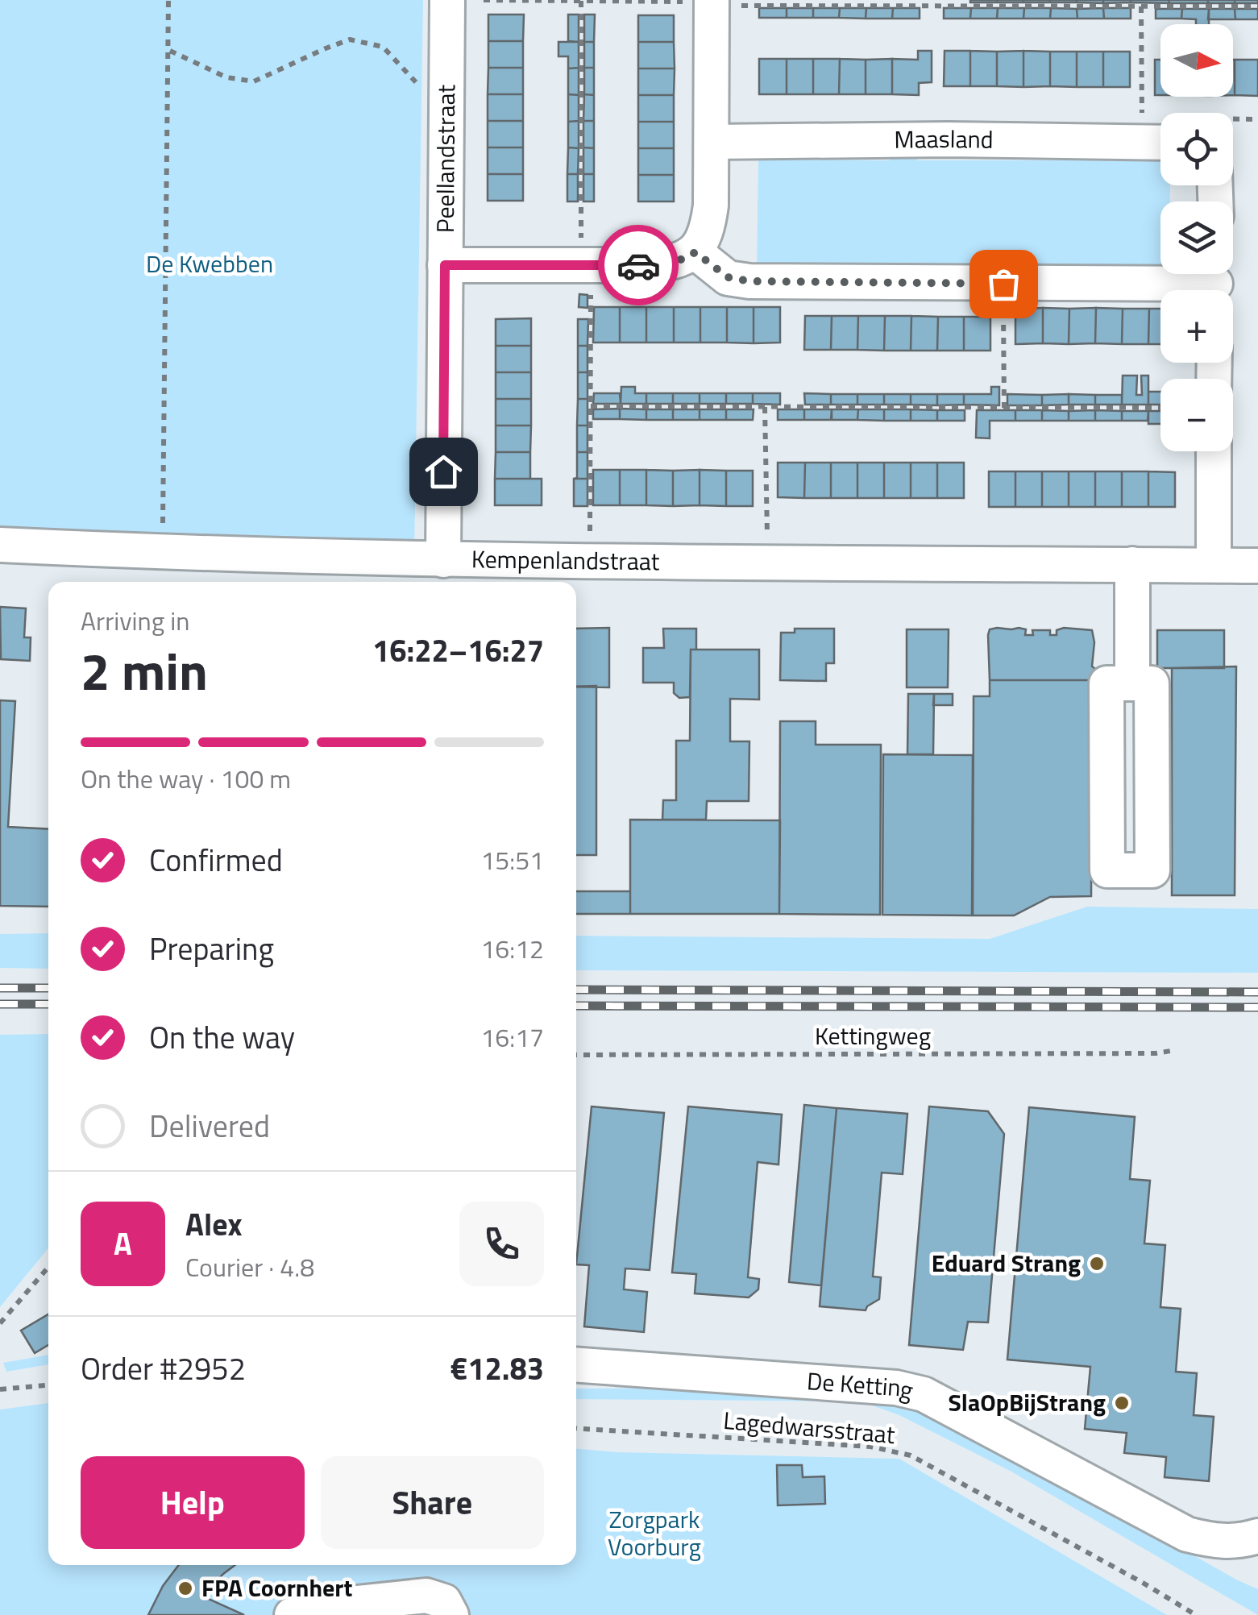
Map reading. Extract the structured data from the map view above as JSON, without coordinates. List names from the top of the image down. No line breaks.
{"streets":{"street":["Maasland","Peellandstraat","Kempenlandstraat","De Ketting"],"path":["Kettingweg","Lagedwarsstraat"]},"crossings":[["Peellandstraat","Kempenlandstraat"]],"parks":["De Kwebben","Zorgpark Voorburg"],"places":["Eduard Strang","SlaOpBijStrang","FPA Coornhert"],"north":"right","page":{"map_buttons":["+","−"],"heading":["2 min","Arriving in","16:22–16:27"],"panel":["Alex","Courier · 4.8","Order #2952","€12.83"],"bar":"On the way · 100 m","list":[["Confirmed","15:51"],["Preparing","16:12"],["On the way","16:17"],"Delivered"],"round":"A","buttons":["Help","Share"]}}
